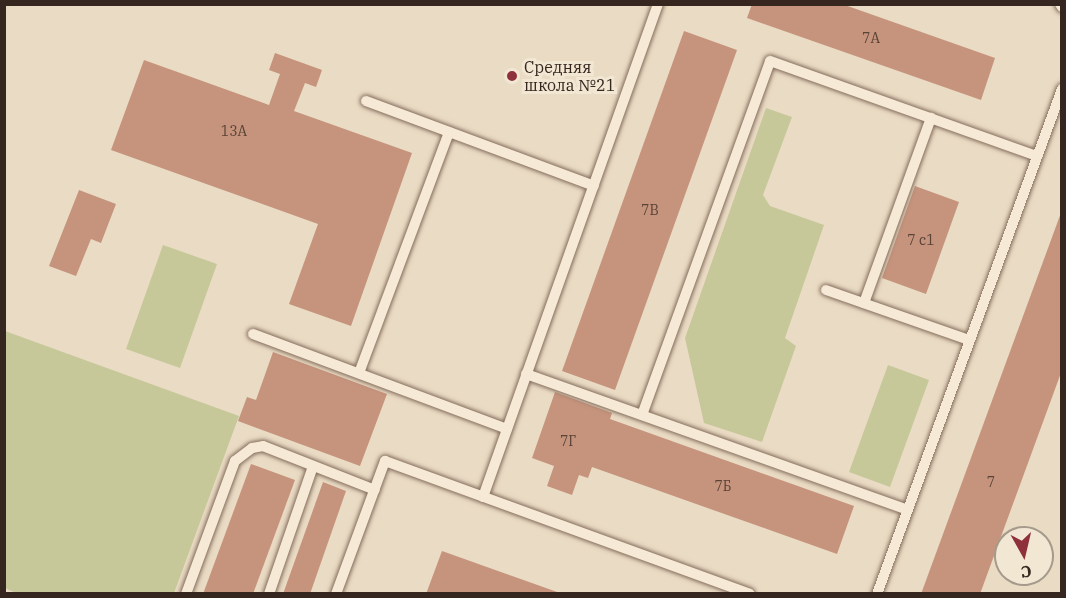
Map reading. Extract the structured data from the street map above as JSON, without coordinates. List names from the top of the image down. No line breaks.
{"places":["Средняя школа №21"],"house_numbers":["7А","13А","7В","7 с1","7Г","7","7Б"],"north":"bottom"}
